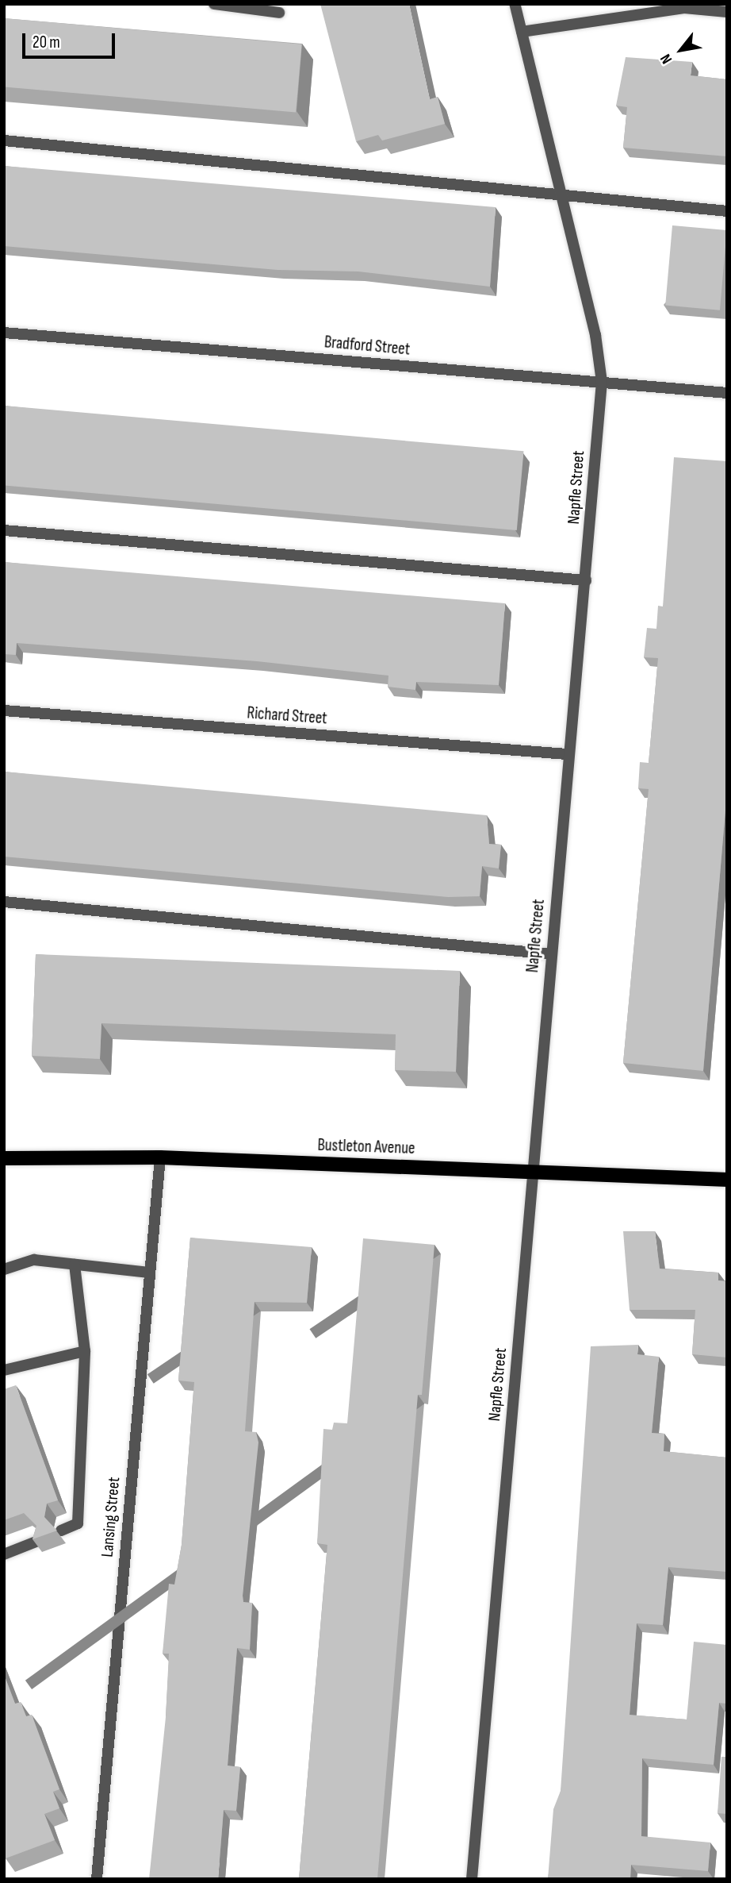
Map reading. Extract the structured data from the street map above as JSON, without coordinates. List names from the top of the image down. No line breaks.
{"streets":{"main road":["Bustleton Avenue"],"street":["Bradford Street","Napfle Street","Richard Street","Lansing Street"]},"crossings":[["Bradford Street","Napfle Street"],["Napfle Street","Richard Street"],["Napfle Street","Bustleton Avenue"],["Bustleton Avenue","Lansing Street"]],"scale_bar":"20 m","north":"bottom left"}
